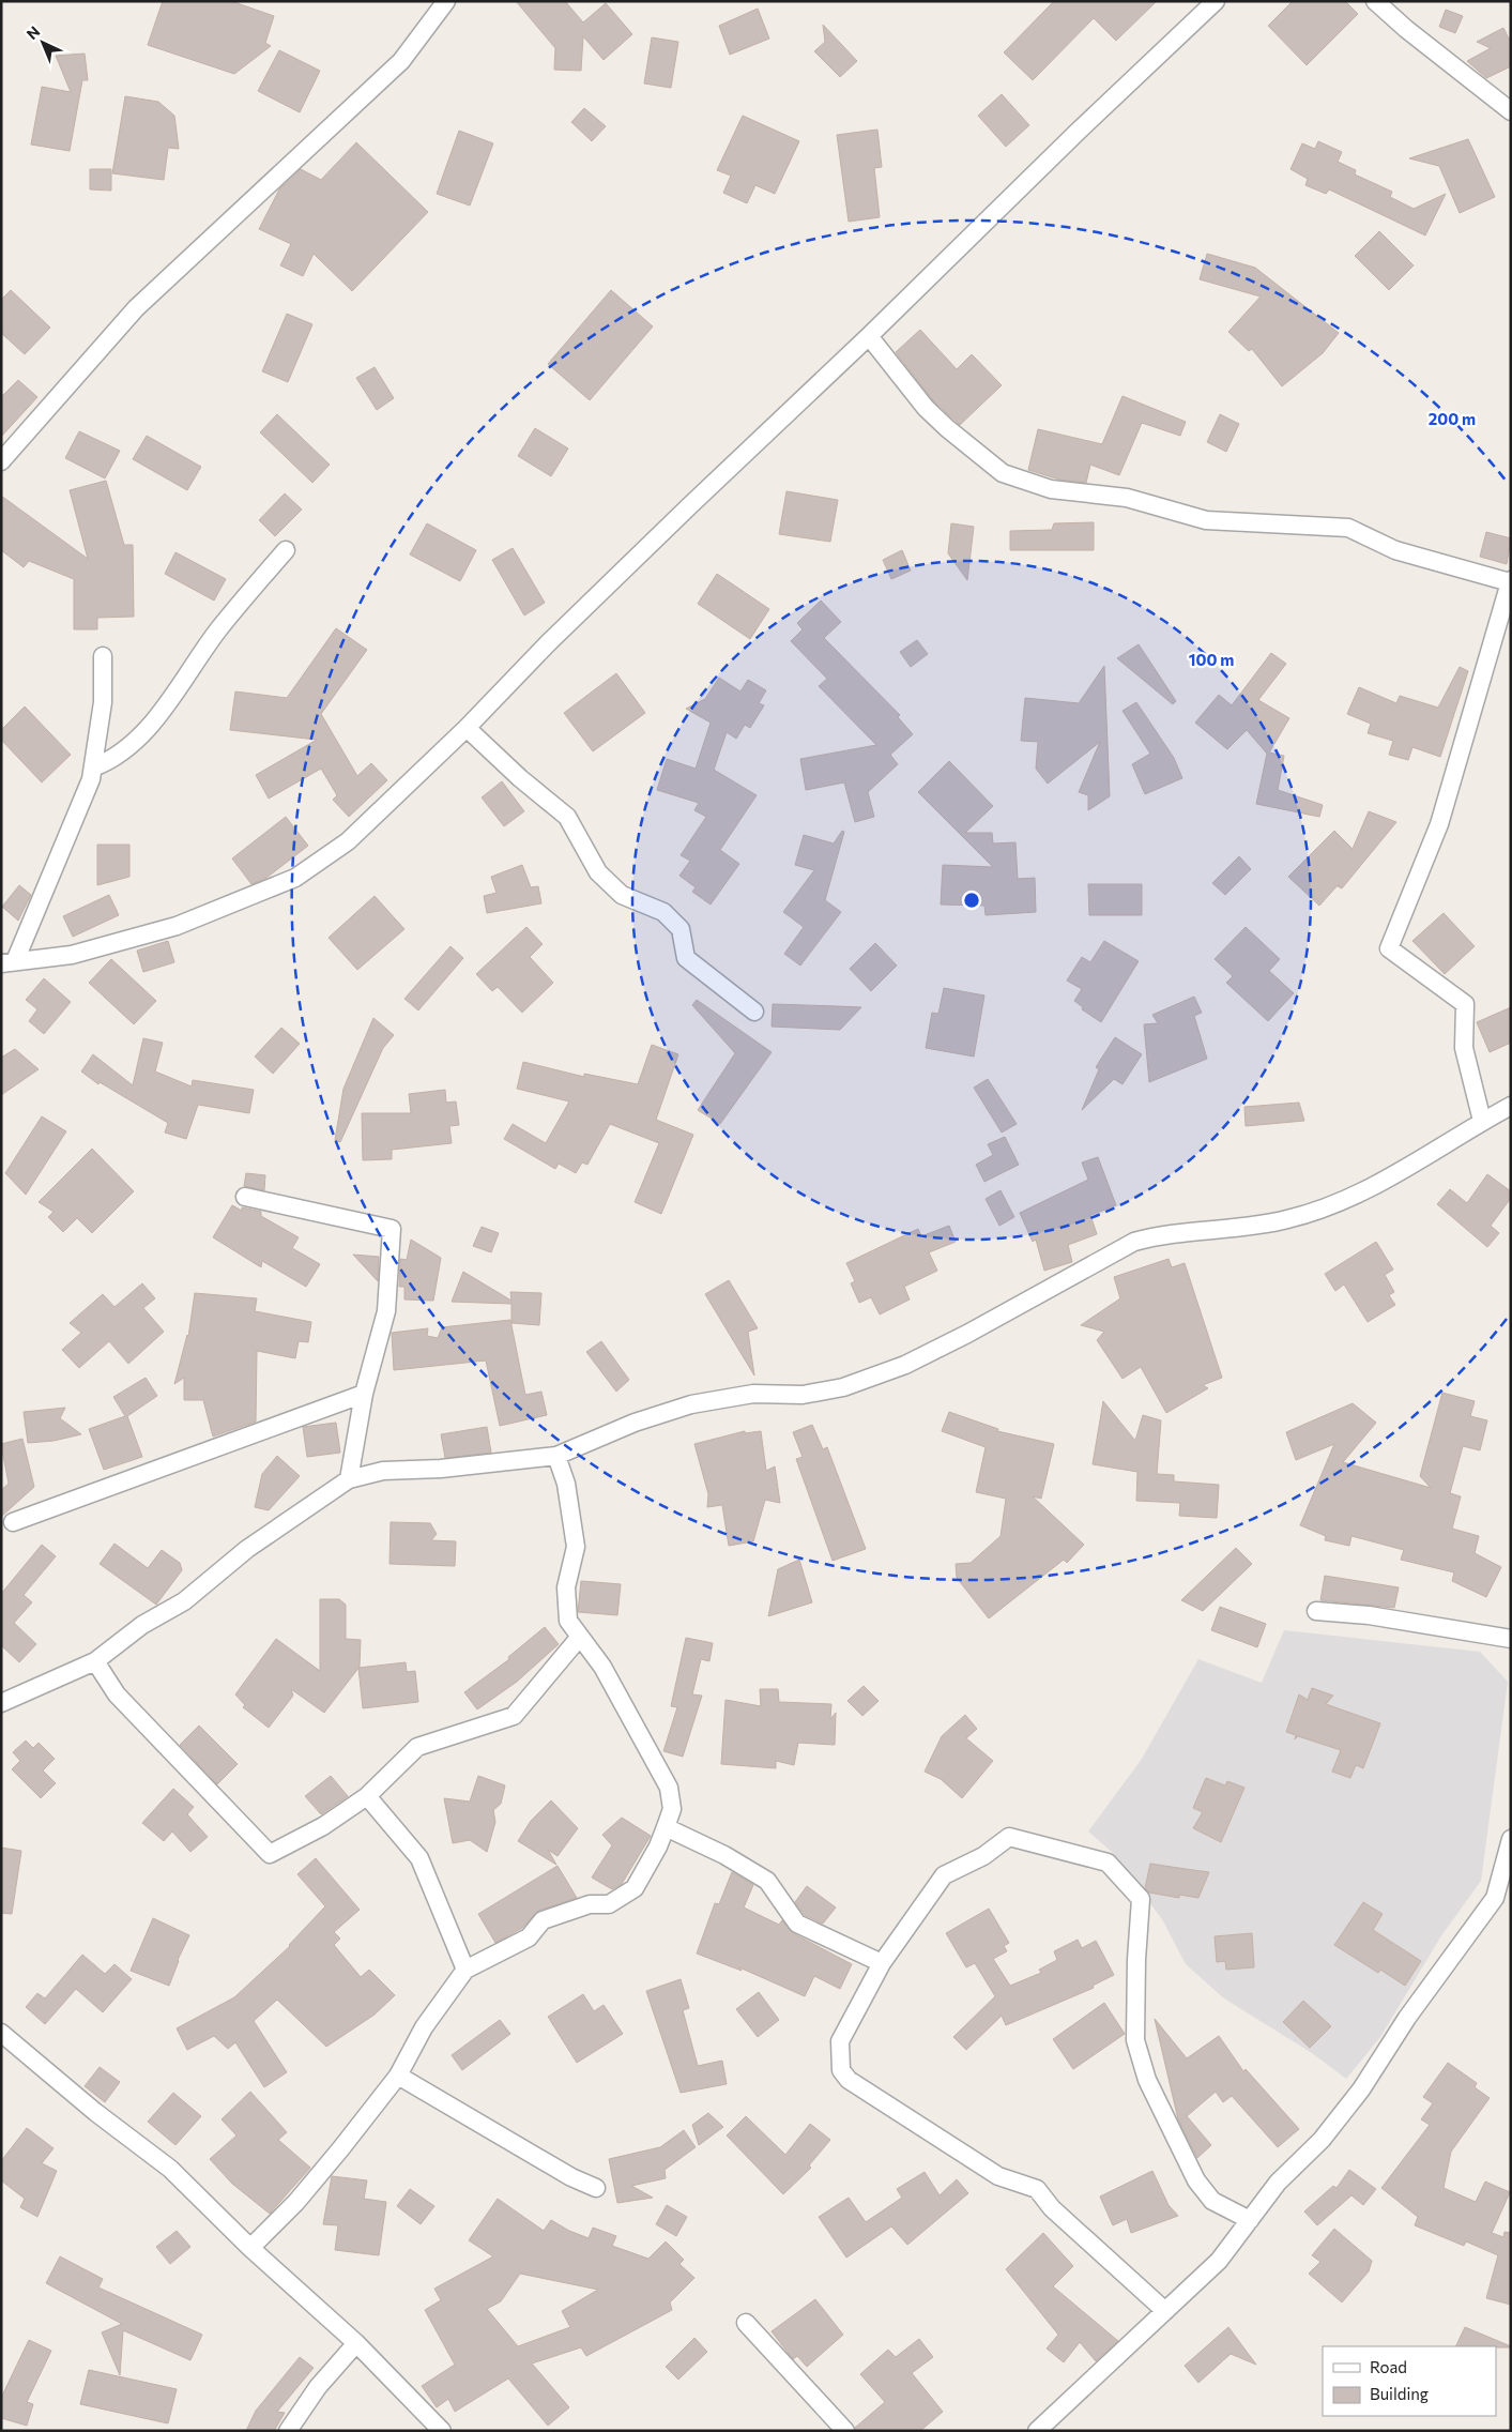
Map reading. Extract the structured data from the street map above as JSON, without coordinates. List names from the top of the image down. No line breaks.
{"legend":["Road","Building"],"north":"top left","rings":["200 m","100 m"]}
